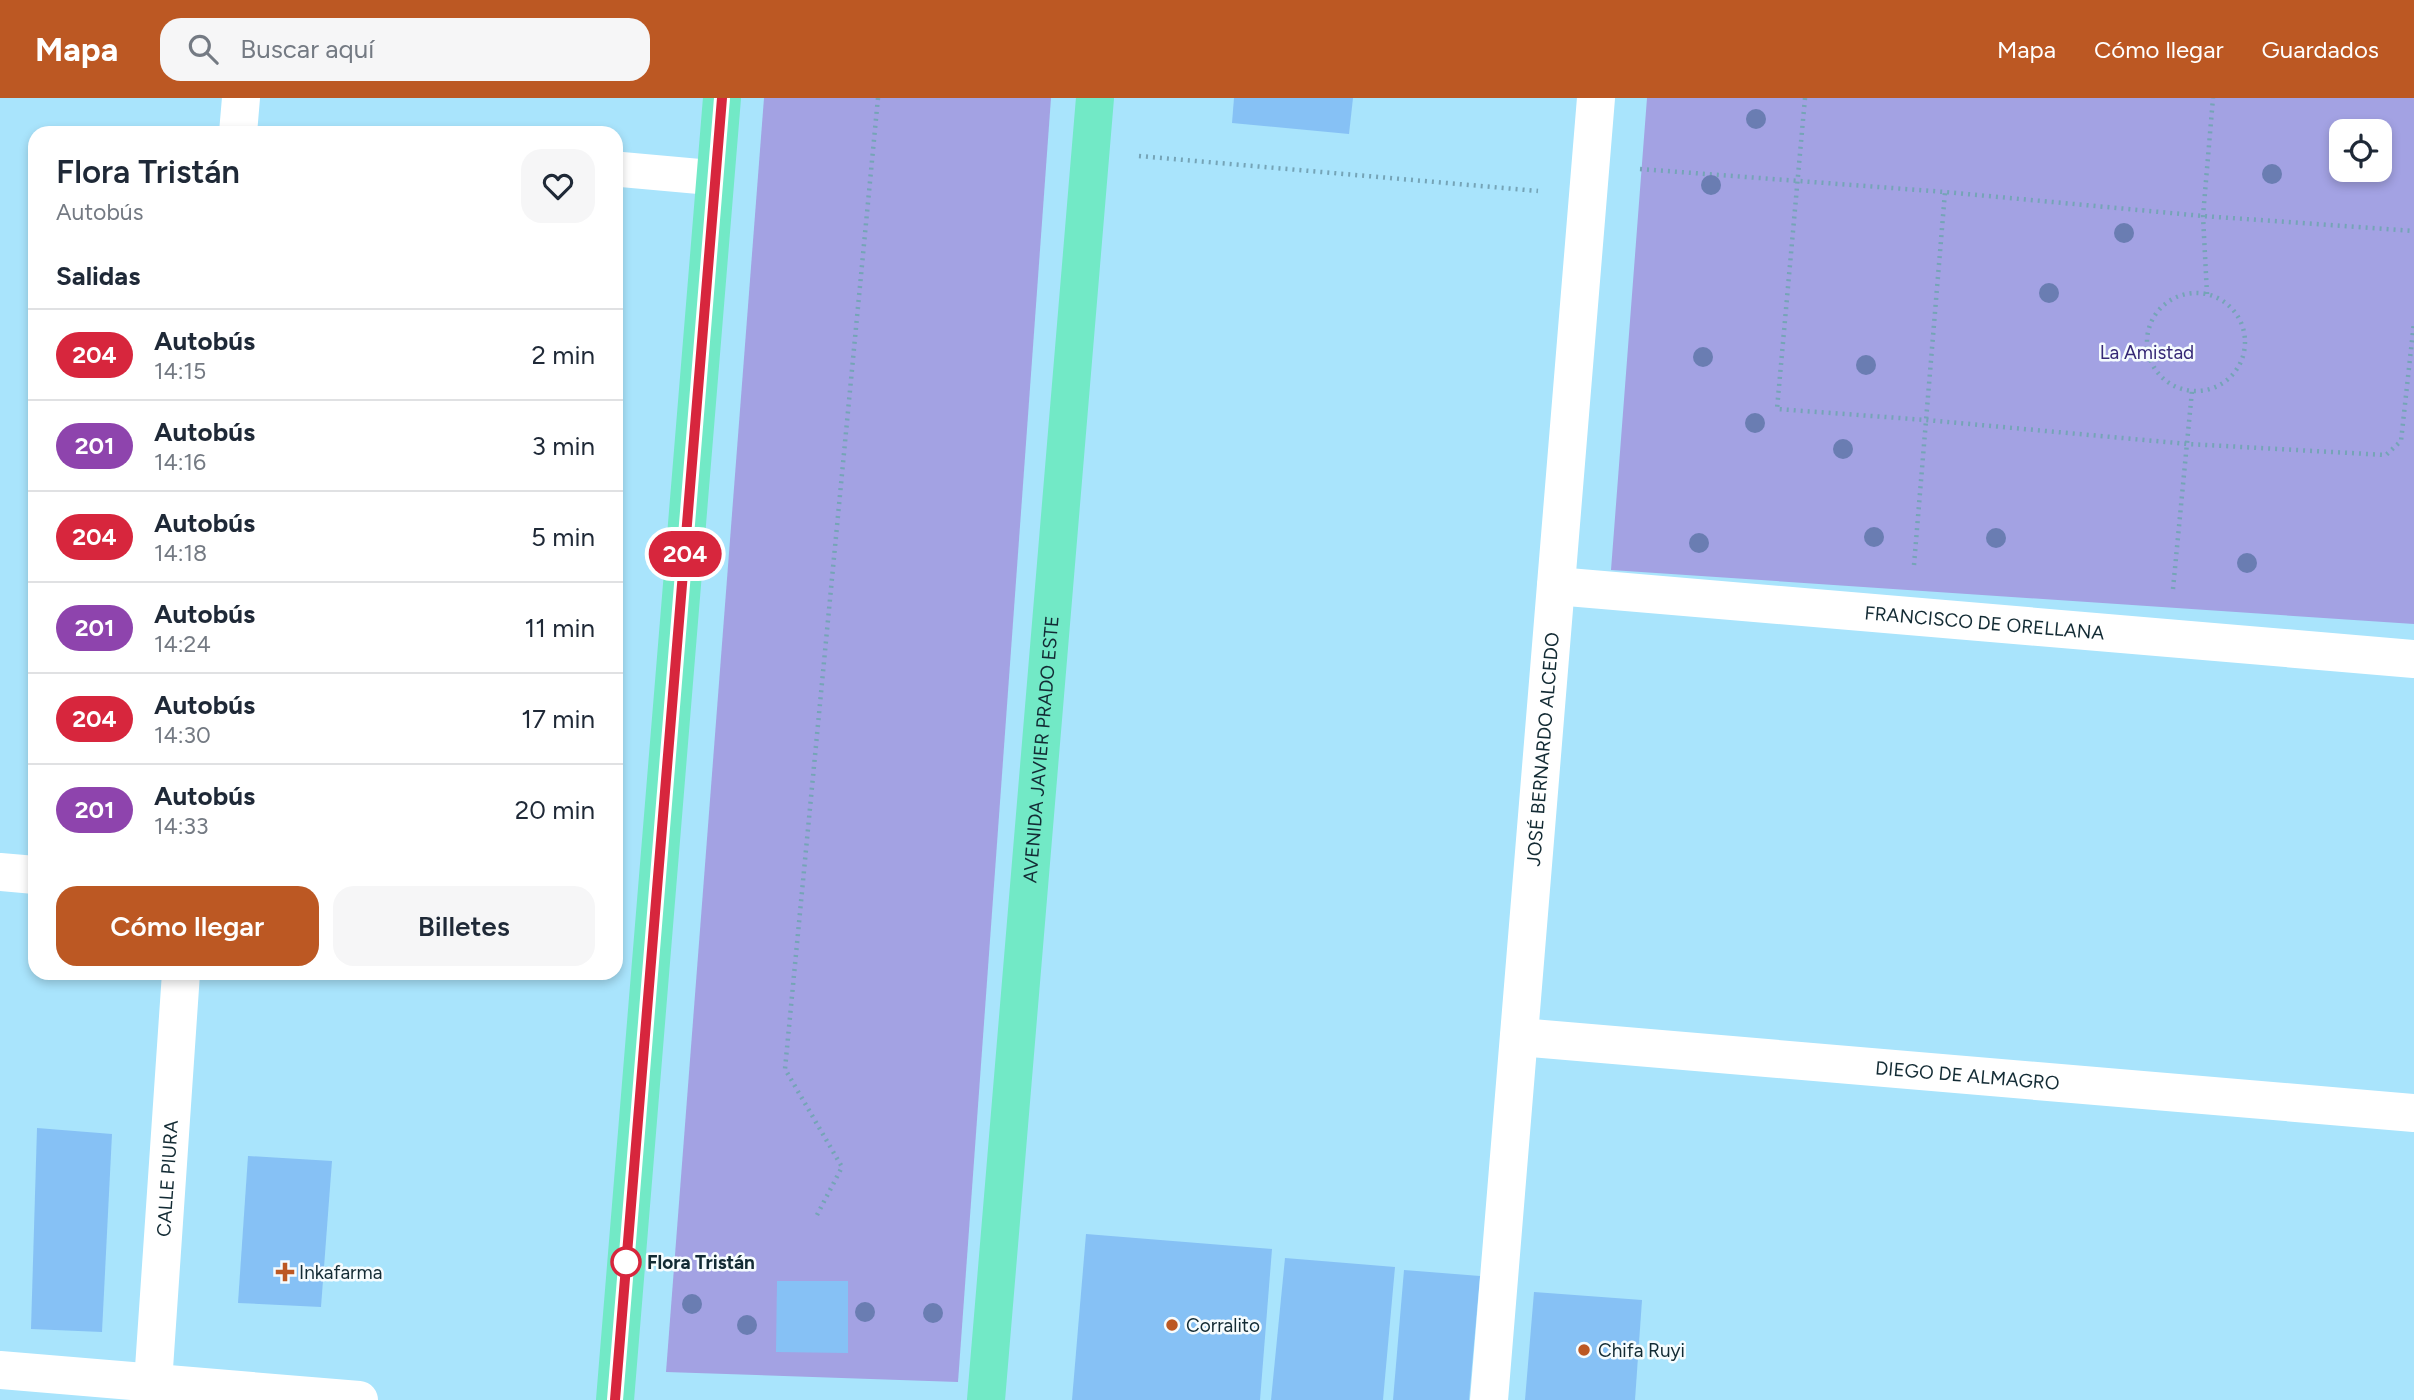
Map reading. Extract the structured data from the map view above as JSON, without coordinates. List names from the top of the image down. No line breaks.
{"streets":{"main road":["AVENIDA JAVIER PRADO ESTE"],"street":["FRANCISCO DE ORELLANA","JOSÉ BERNARDO ALCEDO","DIEGO DE ALMAGRO","CALLE PIURA"]},"crossings":[["FRANCISCO DE ORELLANA","JOSÉ BERNARDO ALCEDO"],["JOSÉ BERNARDO ALCEDO","DIEGO DE ALMAGRO"]],"parks":["La Amistad"],"places":{"other":["Flora Tristán","Corralito","Chifa Ruyi"],"health":["Inkafarma"]},"lines":["bus line 204"],"page":{"header":"Mapa","search":"Buscar aquí","nav":["Mapa","Cómo llegar","Guardados"],"on_map":"204","heading":[["Flora Tristán","Autobús"],"Salidas"],"list":[{"mark":"204","name":"Autobús","note":"14:15","value":"2 min"},{"mark":"201","name":"Autobús","note":"14:16","value":"3 min"},{"mark":"204","name":"Autobús","note":"14:18","value":"5 min"},{"mark":"201","name":"Autobús","note":"14:24","value":"11 min"},{"mark":"204","name":"Autobús","note":"14:30","value":"17 min"},{"mark":"201","name":"Autobús","note":"14:33","value":"20 min"}],"buttons":["Cómo llegar","Billetes"]}}
